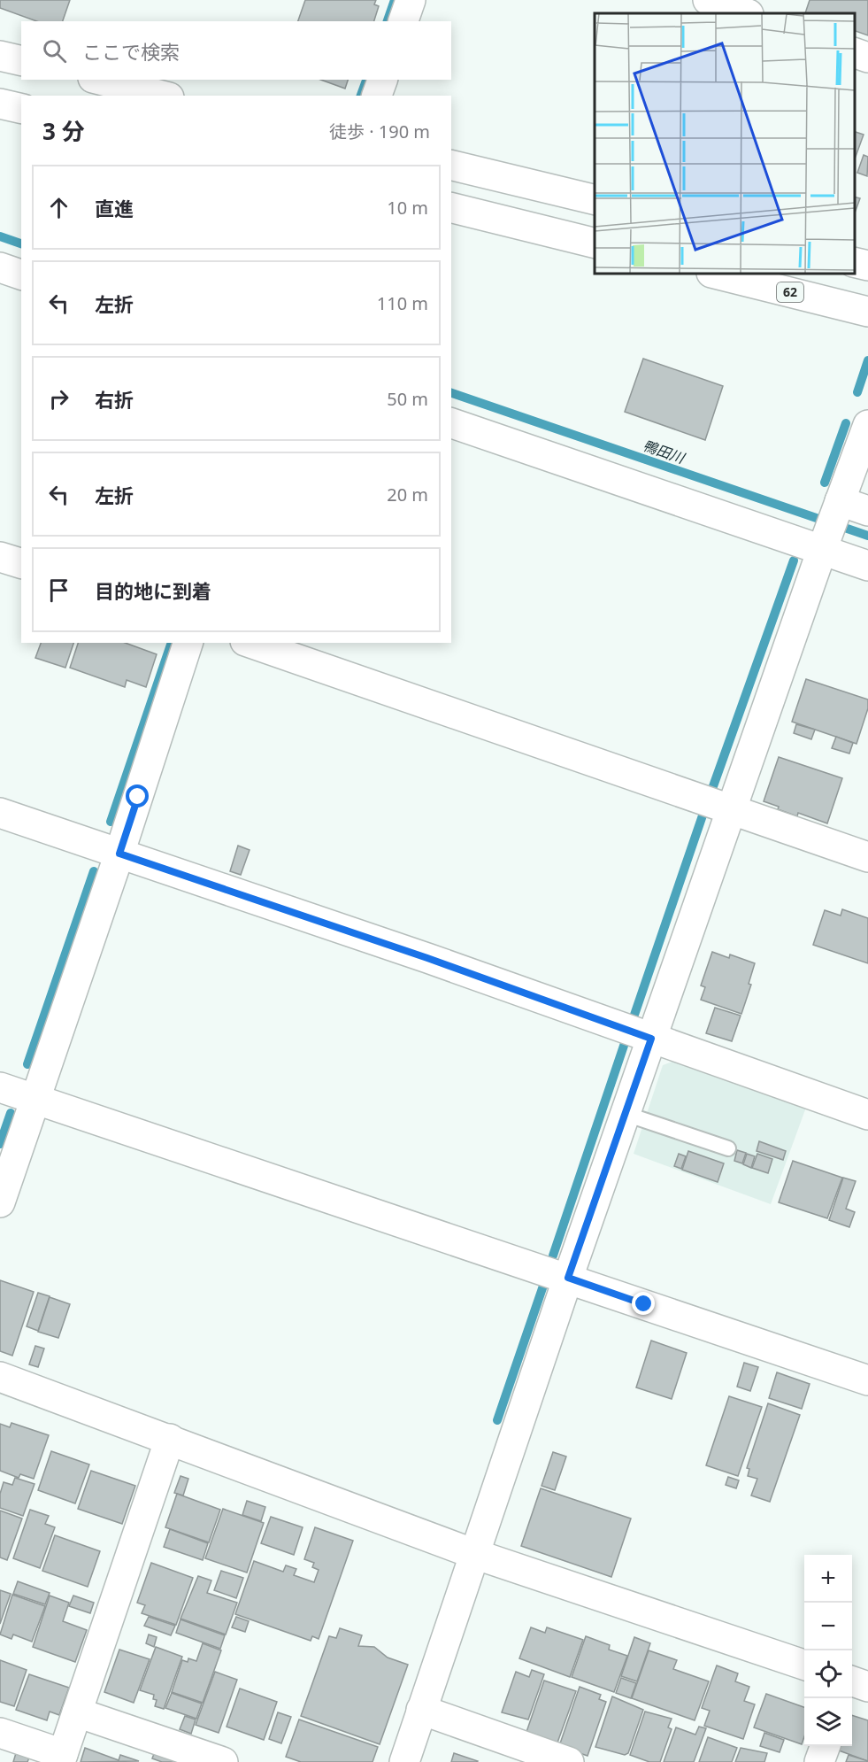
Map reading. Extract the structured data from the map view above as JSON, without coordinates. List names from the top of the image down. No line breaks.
{"streets":{"street":["62"]},"water":["鴨田川"],"page":{"search":"ここで検索","heading":["3 分","徒歩 · 190 m"],"list":[["直進","10 m"],["左折","110 m"],["右折","50 m"],["左折","20 m"],"目的地に到着"],"map_buttons":["+","−"]}}
